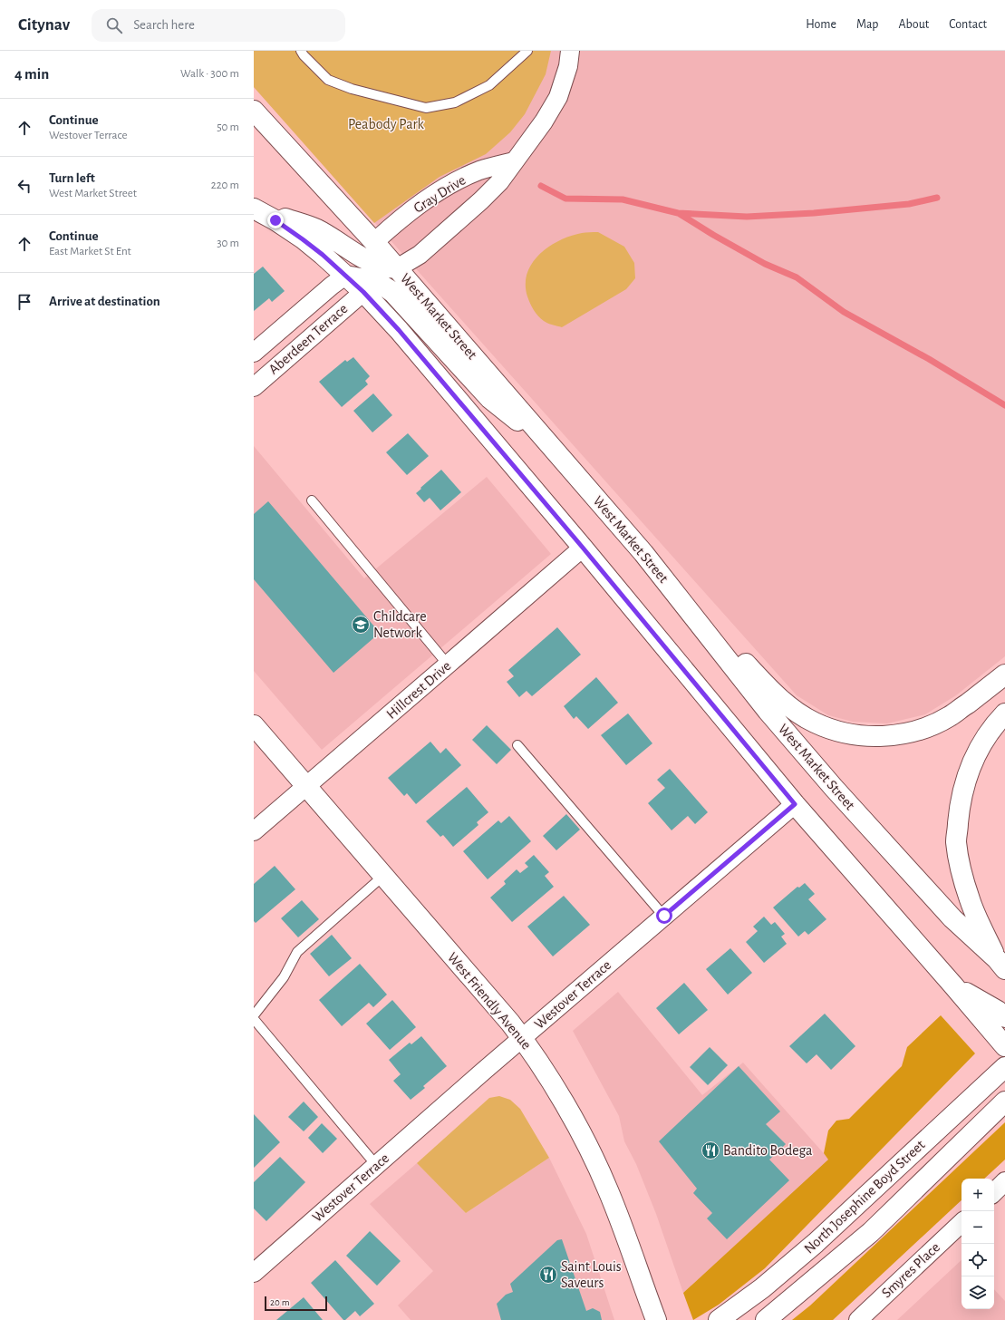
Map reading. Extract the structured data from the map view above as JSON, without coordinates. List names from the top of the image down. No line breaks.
{"streets":{"main road":["West Market Street","West Friendly Avenue","North Josephine Boyd Street"],"street":["Gray Drive","Aberdeen Terrace","Hillcrest Drive","Westover Terrace","Smyres Place"]},"crossings":[["Gray Drive","West Market Street"],["Hillcrest Drive","West Friendly Avenue"],["Westover Terrace","West Friendly Avenue"]],"parks":["Peabody Park"],"places":{"school or university":["Childcare Network"],"restaurant":["Bandito Bodega","Saint Louis Saveurs"]},"scale_bar":"20 m","page":{"header":"Citynav","search":"Search here","nav":["Home","Map","About","Contact"],"heading":["4 min","Walk · 300 m"],"list":[["Continue","Westover Terrace","50 m"],["Turn left","West Market Street","220 m"],["Continue","East Market St Ent","30 m"],"Arrive at destination"],"map_buttons":["+","−"],"scale":"20 m"}}
